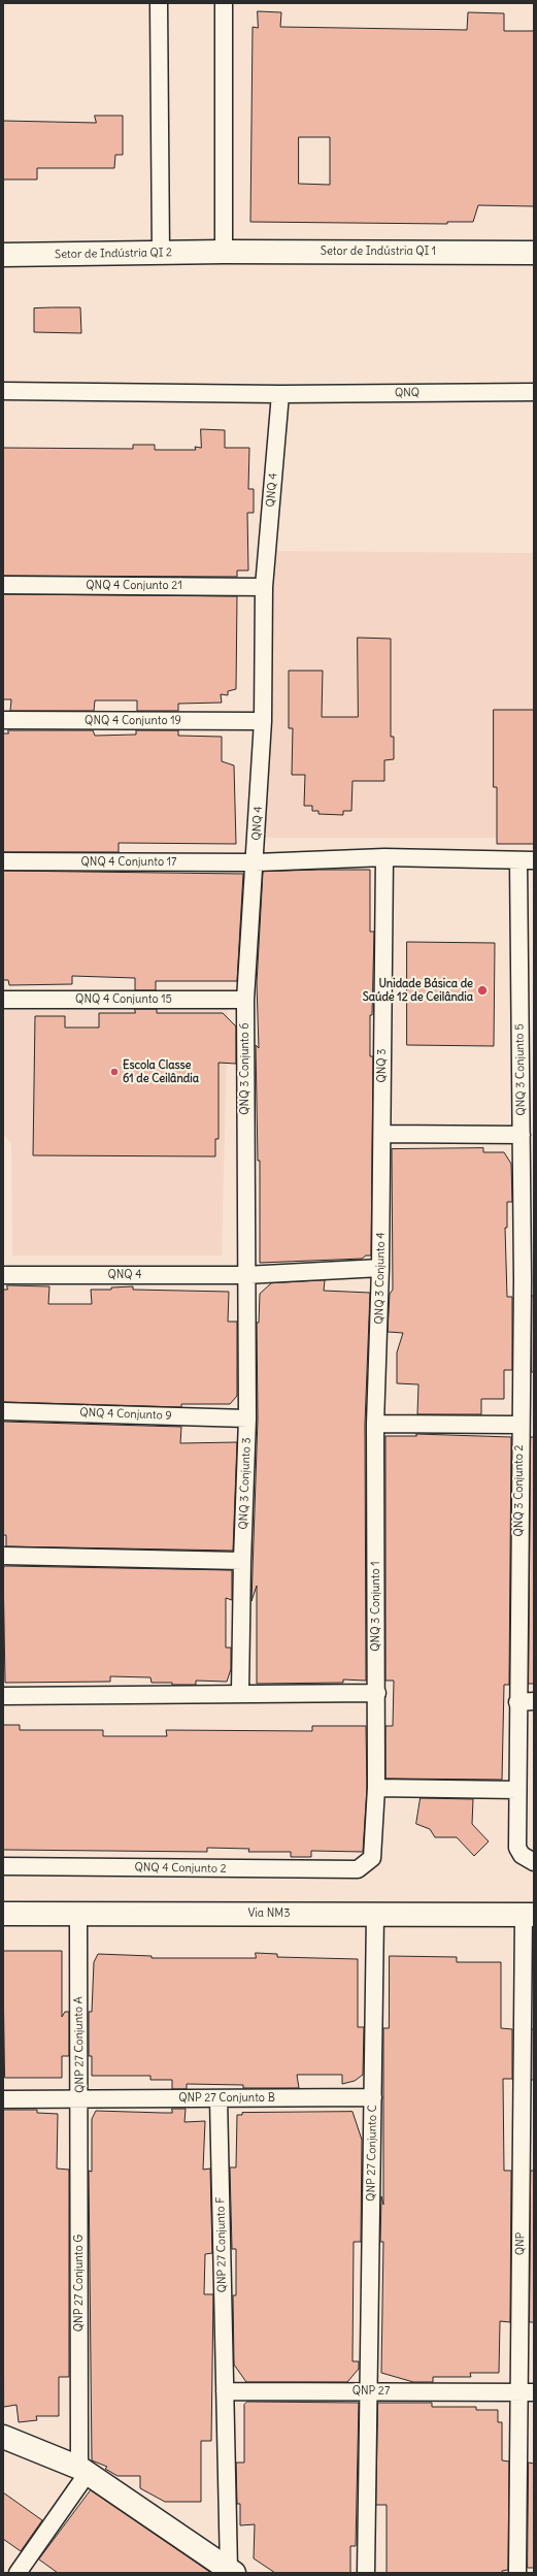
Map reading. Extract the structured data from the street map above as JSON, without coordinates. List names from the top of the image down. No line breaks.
{"streets":{"street":["Setor de Indústria QI 1","Setor de Indústria QI 2","QNQ","QNQ 4","QNQ 4 Conjunto 21","QNQ 4 Conjunto 19","QNQ 4 Conjunto 17","QNQ 4 Conjunto 15","QNQ 3","QNQ 3 Conjunto 6","QNQ 3 Conjunto 5","QNQ 3 Conjunto 4","QNQ 4 Conjunto 9","QNQ 3 Conjunto 3","QNQ 3 Conjunto 2","QNQ 3 Conjunto 1","QNQ 4 Conjunto 2","Via NM3","QNP 27 Conjunto A","QNP 27 Conjunto B","QNP 27 Conjunto C","QNP","QNP 27 Conjunto F","QNP 27 Conjunto G","QNP 27"]},"crossings":[["Setor de Indústria QI 1","Setor de Indústria QI 2"],["QNQ","QNQ 4"],["QNQ 4","QNQ 4 Conjunto 21"],["QNQ 4","QNQ 4 Conjunto 19"],["QNQ 4","QNQ 4 Conjunto 17"],["QNQ 4","QNQ 3 Conjunto 6"],["QNQ 4","QNQ 3 Conjunto 3"],["QNQ 4 Conjunto 17","QNQ 3 Conjunto 6"],["QNQ 4 Conjunto 15","QNQ 3 Conjunto 6"],["QNQ 3","QNQ 3 Conjunto 4"],["QNQ 3 Conjunto 6","QNQ 3 Conjunto 3"],["QNQ 3 Conjunto 5","QNQ 3 Conjunto 2"],["QNQ 3 Conjunto 4","QNQ 3 Conjunto 1"],["QNQ 4 Conjunto 9","QNQ 3 Conjunto 3"],["QNQ 3 Conjunto 1","QNQ 4 Conjunto 2"],["Via NM3","QNP 27 Conjunto A"],["Via NM3","QNP 27 Conjunto C"],["Via NM3","QNP"],["QNP 27 Conjunto A","QNP 27 Conjunto B"],["QNP 27 Conjunto A","QNP 27 Conjunto G"],["QNP 27 Conjunto B","QNP 27 Conjunto C"],["QNP 27 Conjunto B","QNP 27 Conjunto F"],["QNP 27 Conjunto B","QNP 27 Conjunto G"],["QNP 27 Conjunto C","QNP 27"],["QNP","QNP 27"],["QNP 27 Conjunto F","QNP 27"]],"places":["Unidade Básica de Saúde 12 de Ceilândia","Escola Classe 61 de Ceilândia"]}
